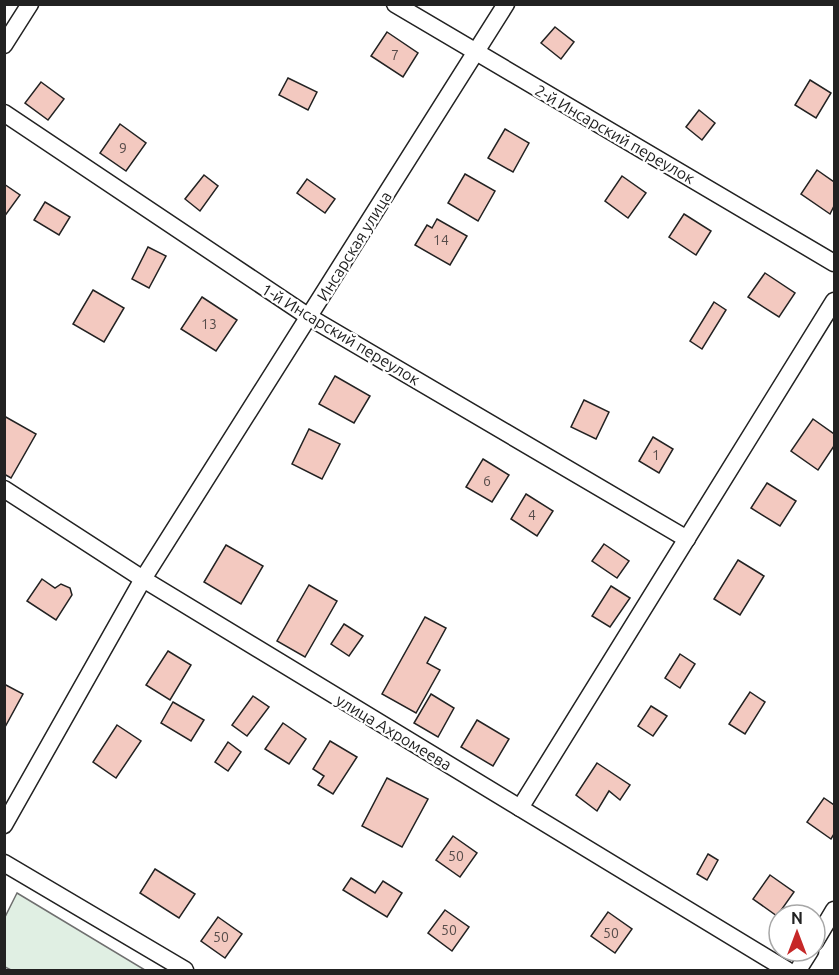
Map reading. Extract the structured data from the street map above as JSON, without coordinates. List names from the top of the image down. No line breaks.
{"streets":{"street":["2-й Инсарский переулок","Инсарская улица","1-й Инсарский переулок","улица Ахромеева"]},"crossings":[["2-й Инсарский переулок","Инсарская улица"],["Инсарская улица","1-й Инсарский переулок"],["Инсарская улица","улица Ахромеева"]],"house_numbers":["7","9","14","13","1","6","4","50","50","50","50"],"north":"top"}
